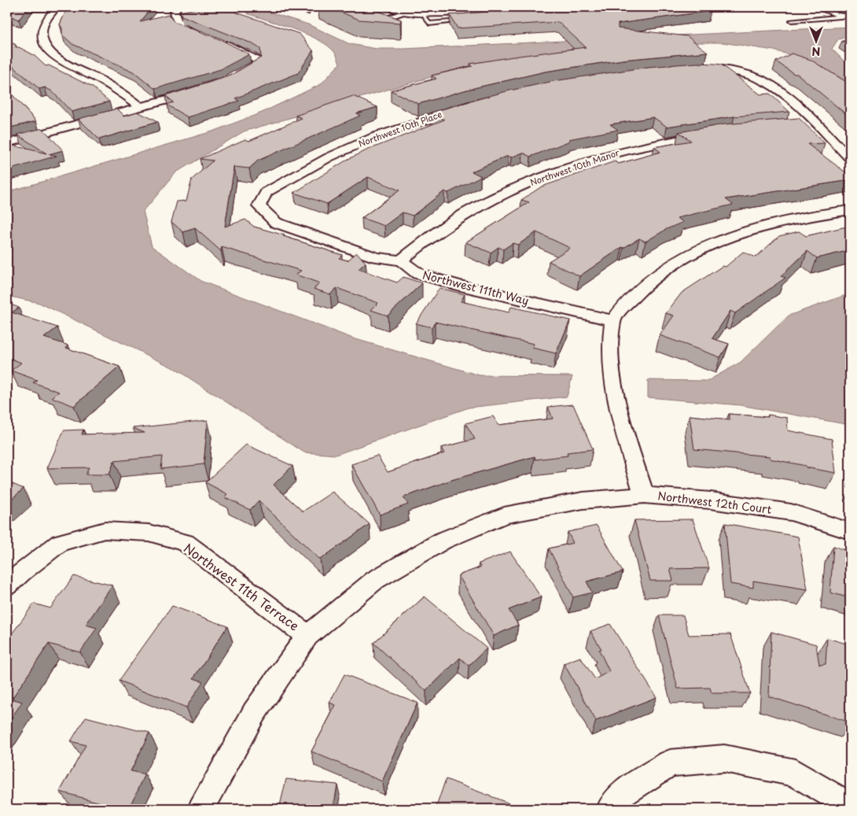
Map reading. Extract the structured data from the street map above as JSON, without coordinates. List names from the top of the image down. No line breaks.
{"streets":{"street":["Northwest 10th Place","Northwest 10th Manor","Northwest 111th Way","Northwest 12th Court","Northwest 11th Terrace"]},"crossings":[["Northwest 10th Place","Northwest 10th Manor"],["Northwest 10th Place","Northwest 111th Way"],["Northwest 10th Manor","Northwest 111th Way"],["Northwest 12th Court","Northwest 11th Terrace"]],"north":"bottom"}
